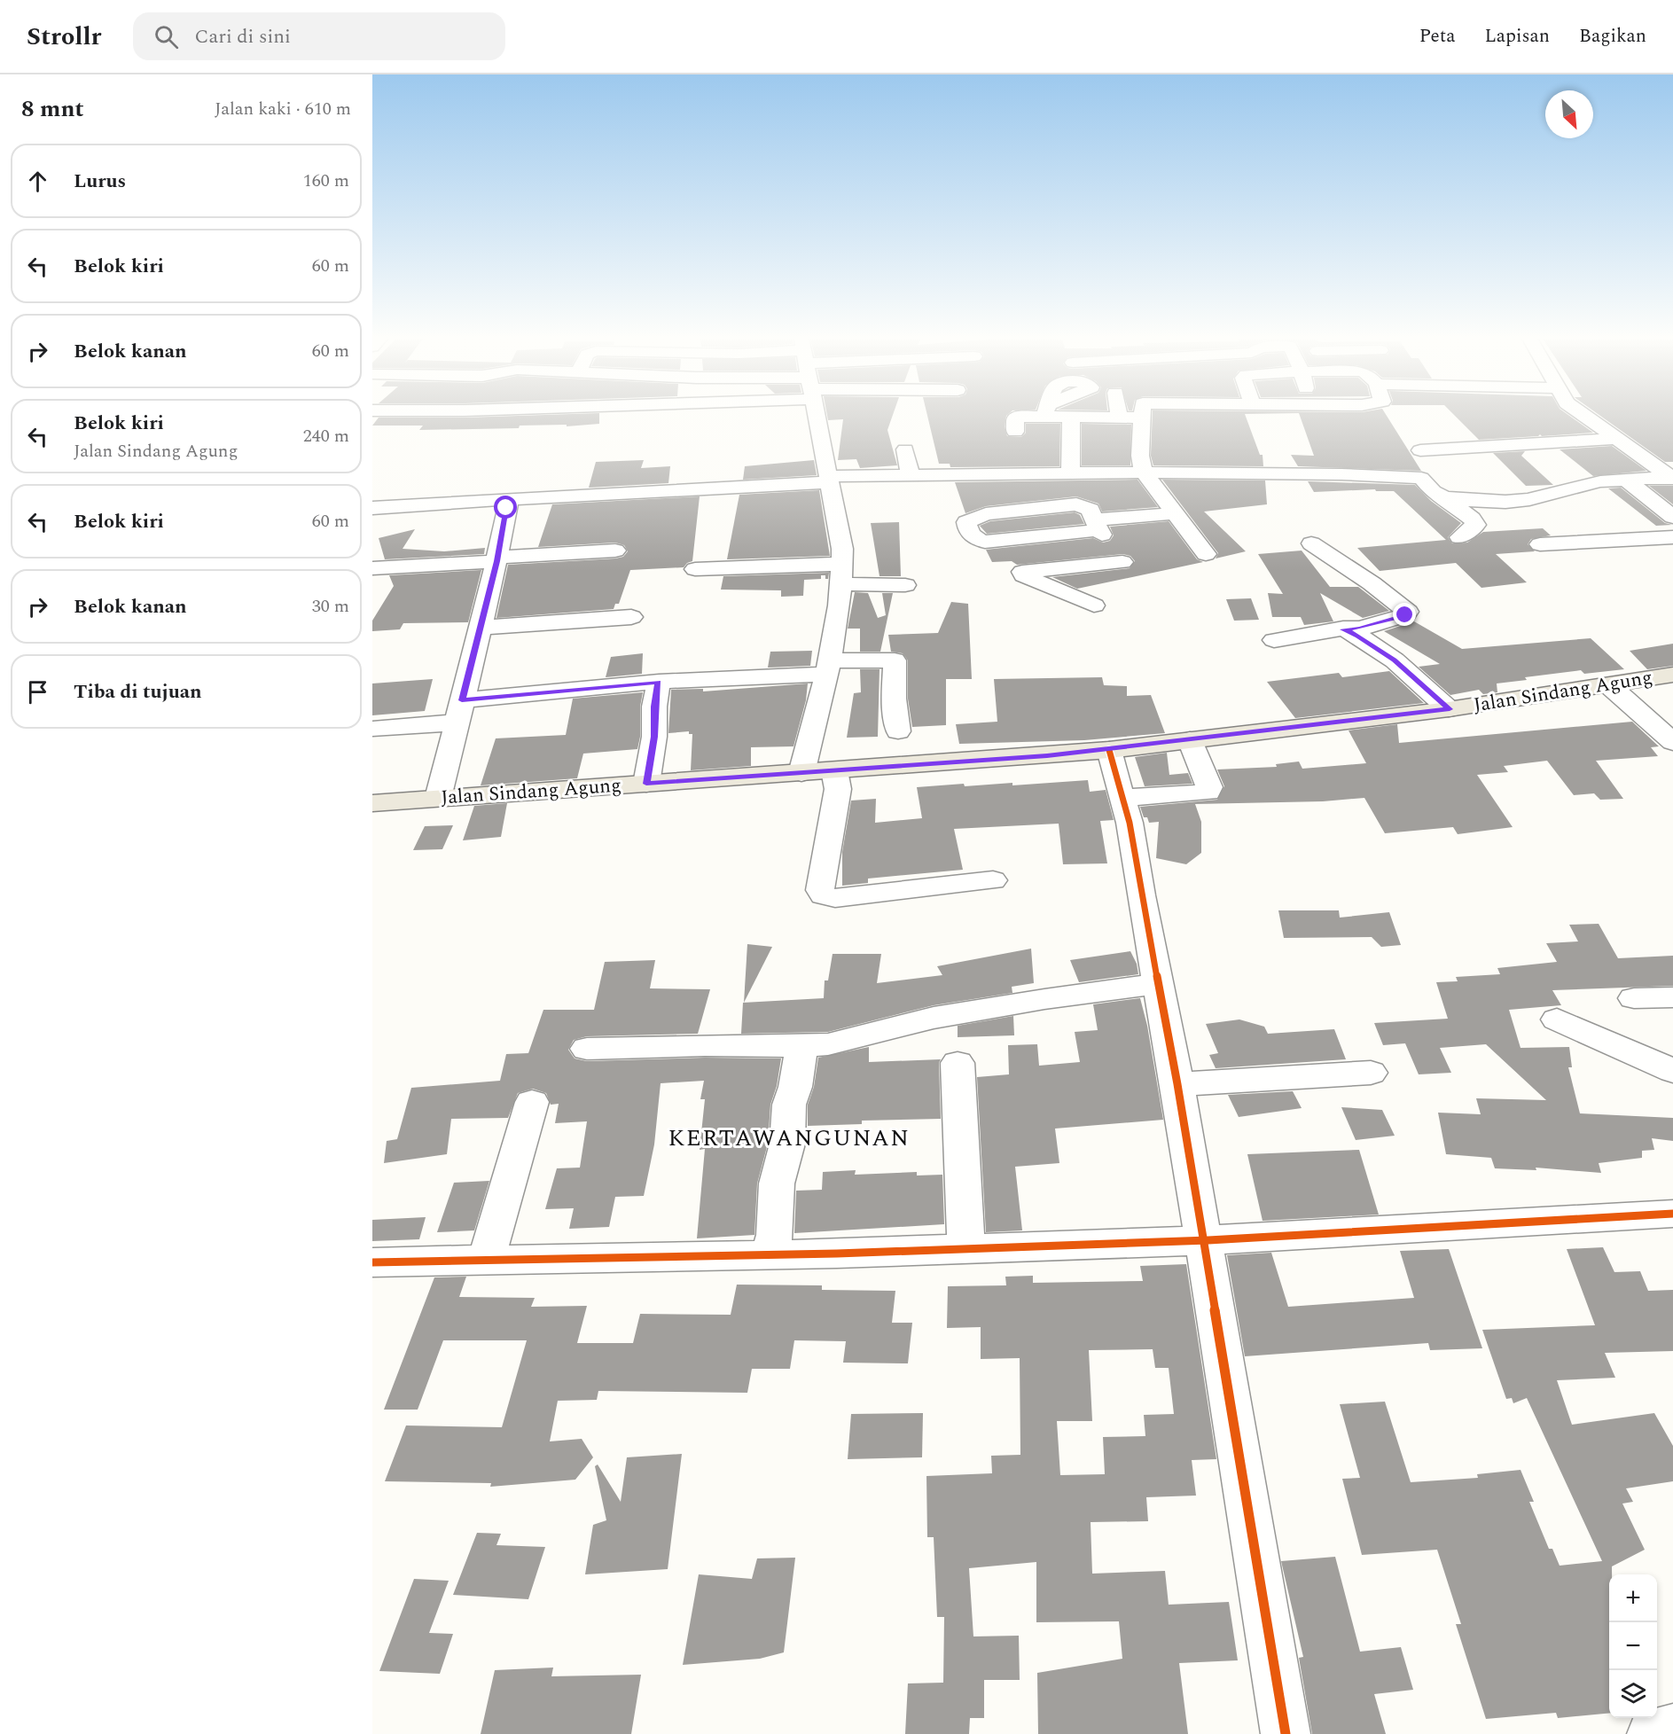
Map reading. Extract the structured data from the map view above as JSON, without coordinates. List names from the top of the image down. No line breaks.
{"streets":{"main road":["Jalan Sindang Agung"]},"districts":["KERTAWANGUNAN"],"north":"bottom right","page":{"header":"Strollr","search":"Cari di sini","nav":["Peta","Lapisan","Bagikan"],"heading":["8 mnt","Jalan kaki · 610 m"],"list":[["Lurus","160 m"],["Belok kiri","60 m"],["Belok kanan","60 m"],["Belok kiri","Jalan Sindang Agung","240 m"],["Belok kiri","60 m"],["Belok kanan","30 m"],"Tiba di tujuan"],"map_buttons":["+","−"]}}
